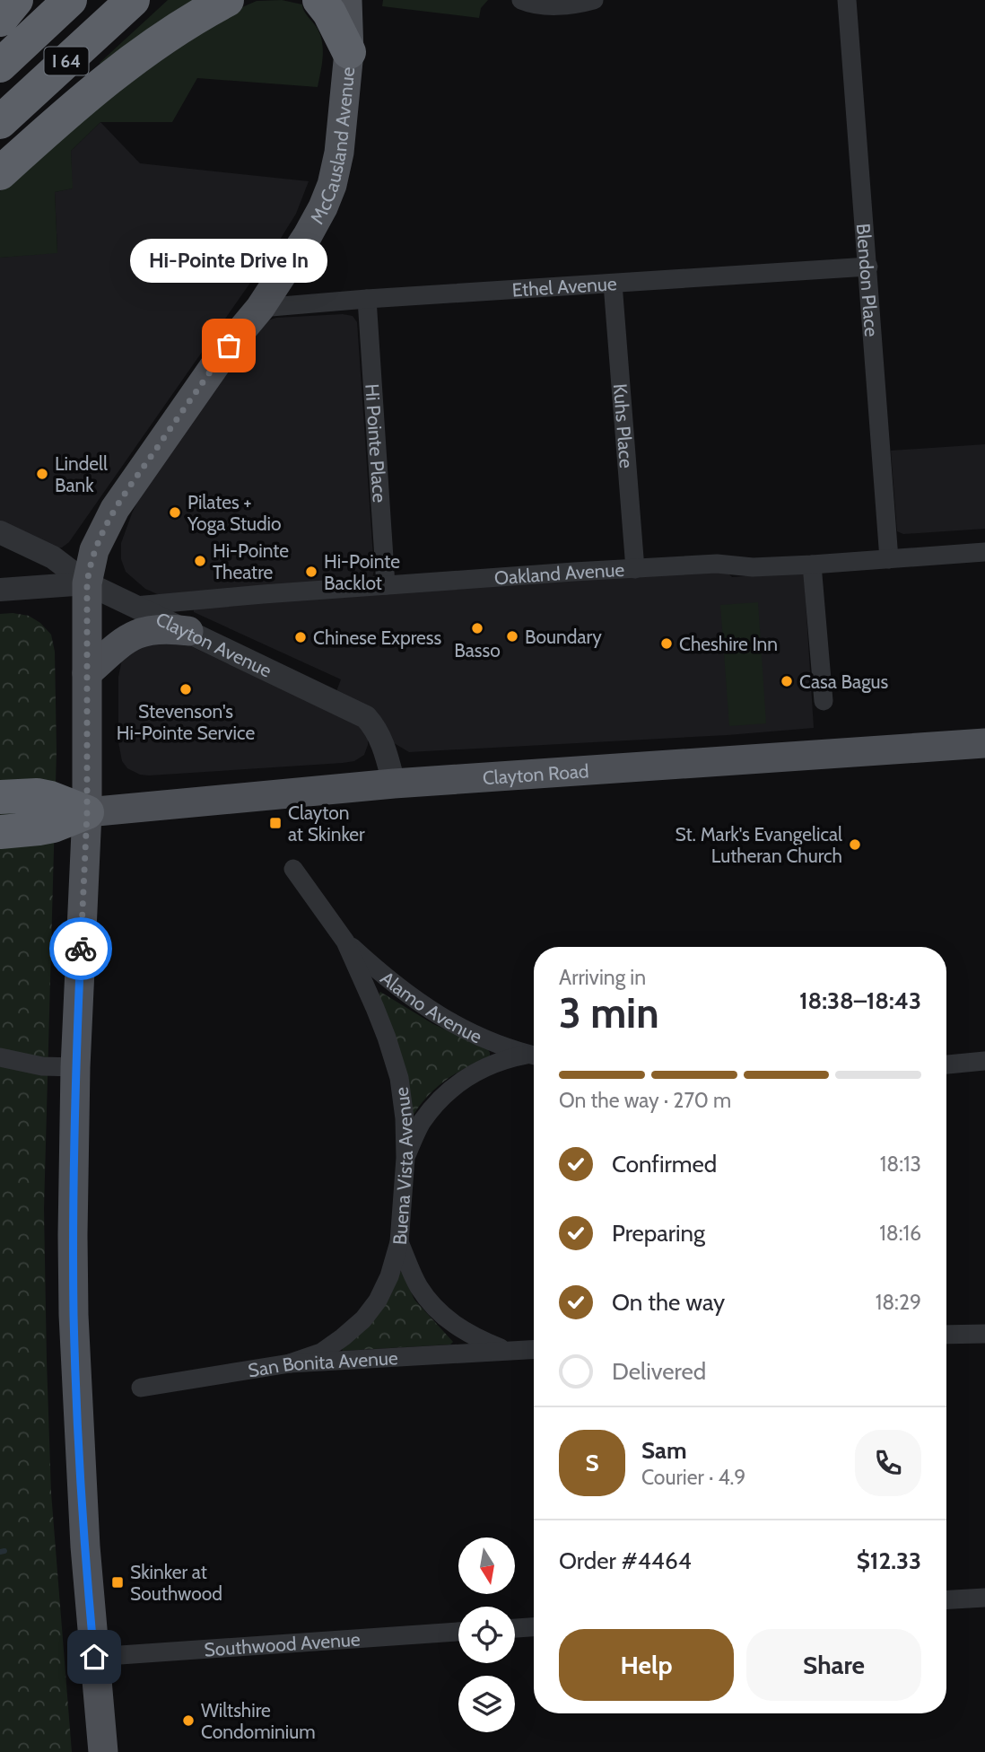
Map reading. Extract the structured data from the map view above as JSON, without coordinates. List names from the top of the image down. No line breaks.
{"streets":{"highway":["I 64"],"main road":["McCausland Avenue","Clayton Road"],"street":["Blendon Place","Ethel Avenue","Kuhs Place","Hi Pointe Place","Oakland Avenue","Clayton Avenue","Alamo Avenue","Buena Vista Avenue","San Bonita Avenue","Southwood Avenue"]},"crossings":[["McCausland Avenue","Ethel Avenue"],["McCausland Avenue","Clayton Avenue"],["McCausland Avenue","Clayton Road"],["McCausland Avenue","Southwood Avenue"],["Blendon Place","Ethel Avenue"],["Blendon Place","Oakland Avenue"],["Ethel Avenue","Kuhs Place"],["Ethel Avenue","Hi Pointe Place"],["Kuhs Place","Oakland Avenue"],["Hi Pointe Place","Oakland Avenue"],["Oakland Avenue","Clayton Avenue"],["Clayton Avenue","Clayton Road"],["Alamo Avenue","Buena Vista Avenue"],["Buena Vista Avenue","San Bonita Avenue"]],"places":{"other":["Hi-Pointe Drive In","Lindell Bank","Pilates + Yoga Studio","Hi-Pointe Theatre","Hi-Pointe Backlot","Basso","Boundary","Chinese Express","Cheshire Inn","Casa Bagus","Stevenson's Hi-Pointe Service","St. Mark's Evangelical Lutheran Church","Wiltshire Condominium"],"transit":["Clayton at Skinker","Skinker at Southwood"]},"north":"bottom","page":{"bubble":"Hi-Pointe Drive In","heading":["3 min","Arriving in","18:38–18:43"],"panel":["Sam","Courier · 4.9","Order #4464","$12.33"],"bar":"On the way · 270 m","list":[["Confirmed","18:13"],["Preparing","18:16"],["On the way","18:29"],"Delivered"],"round":"S","buttons":["Help","Share"]}}
